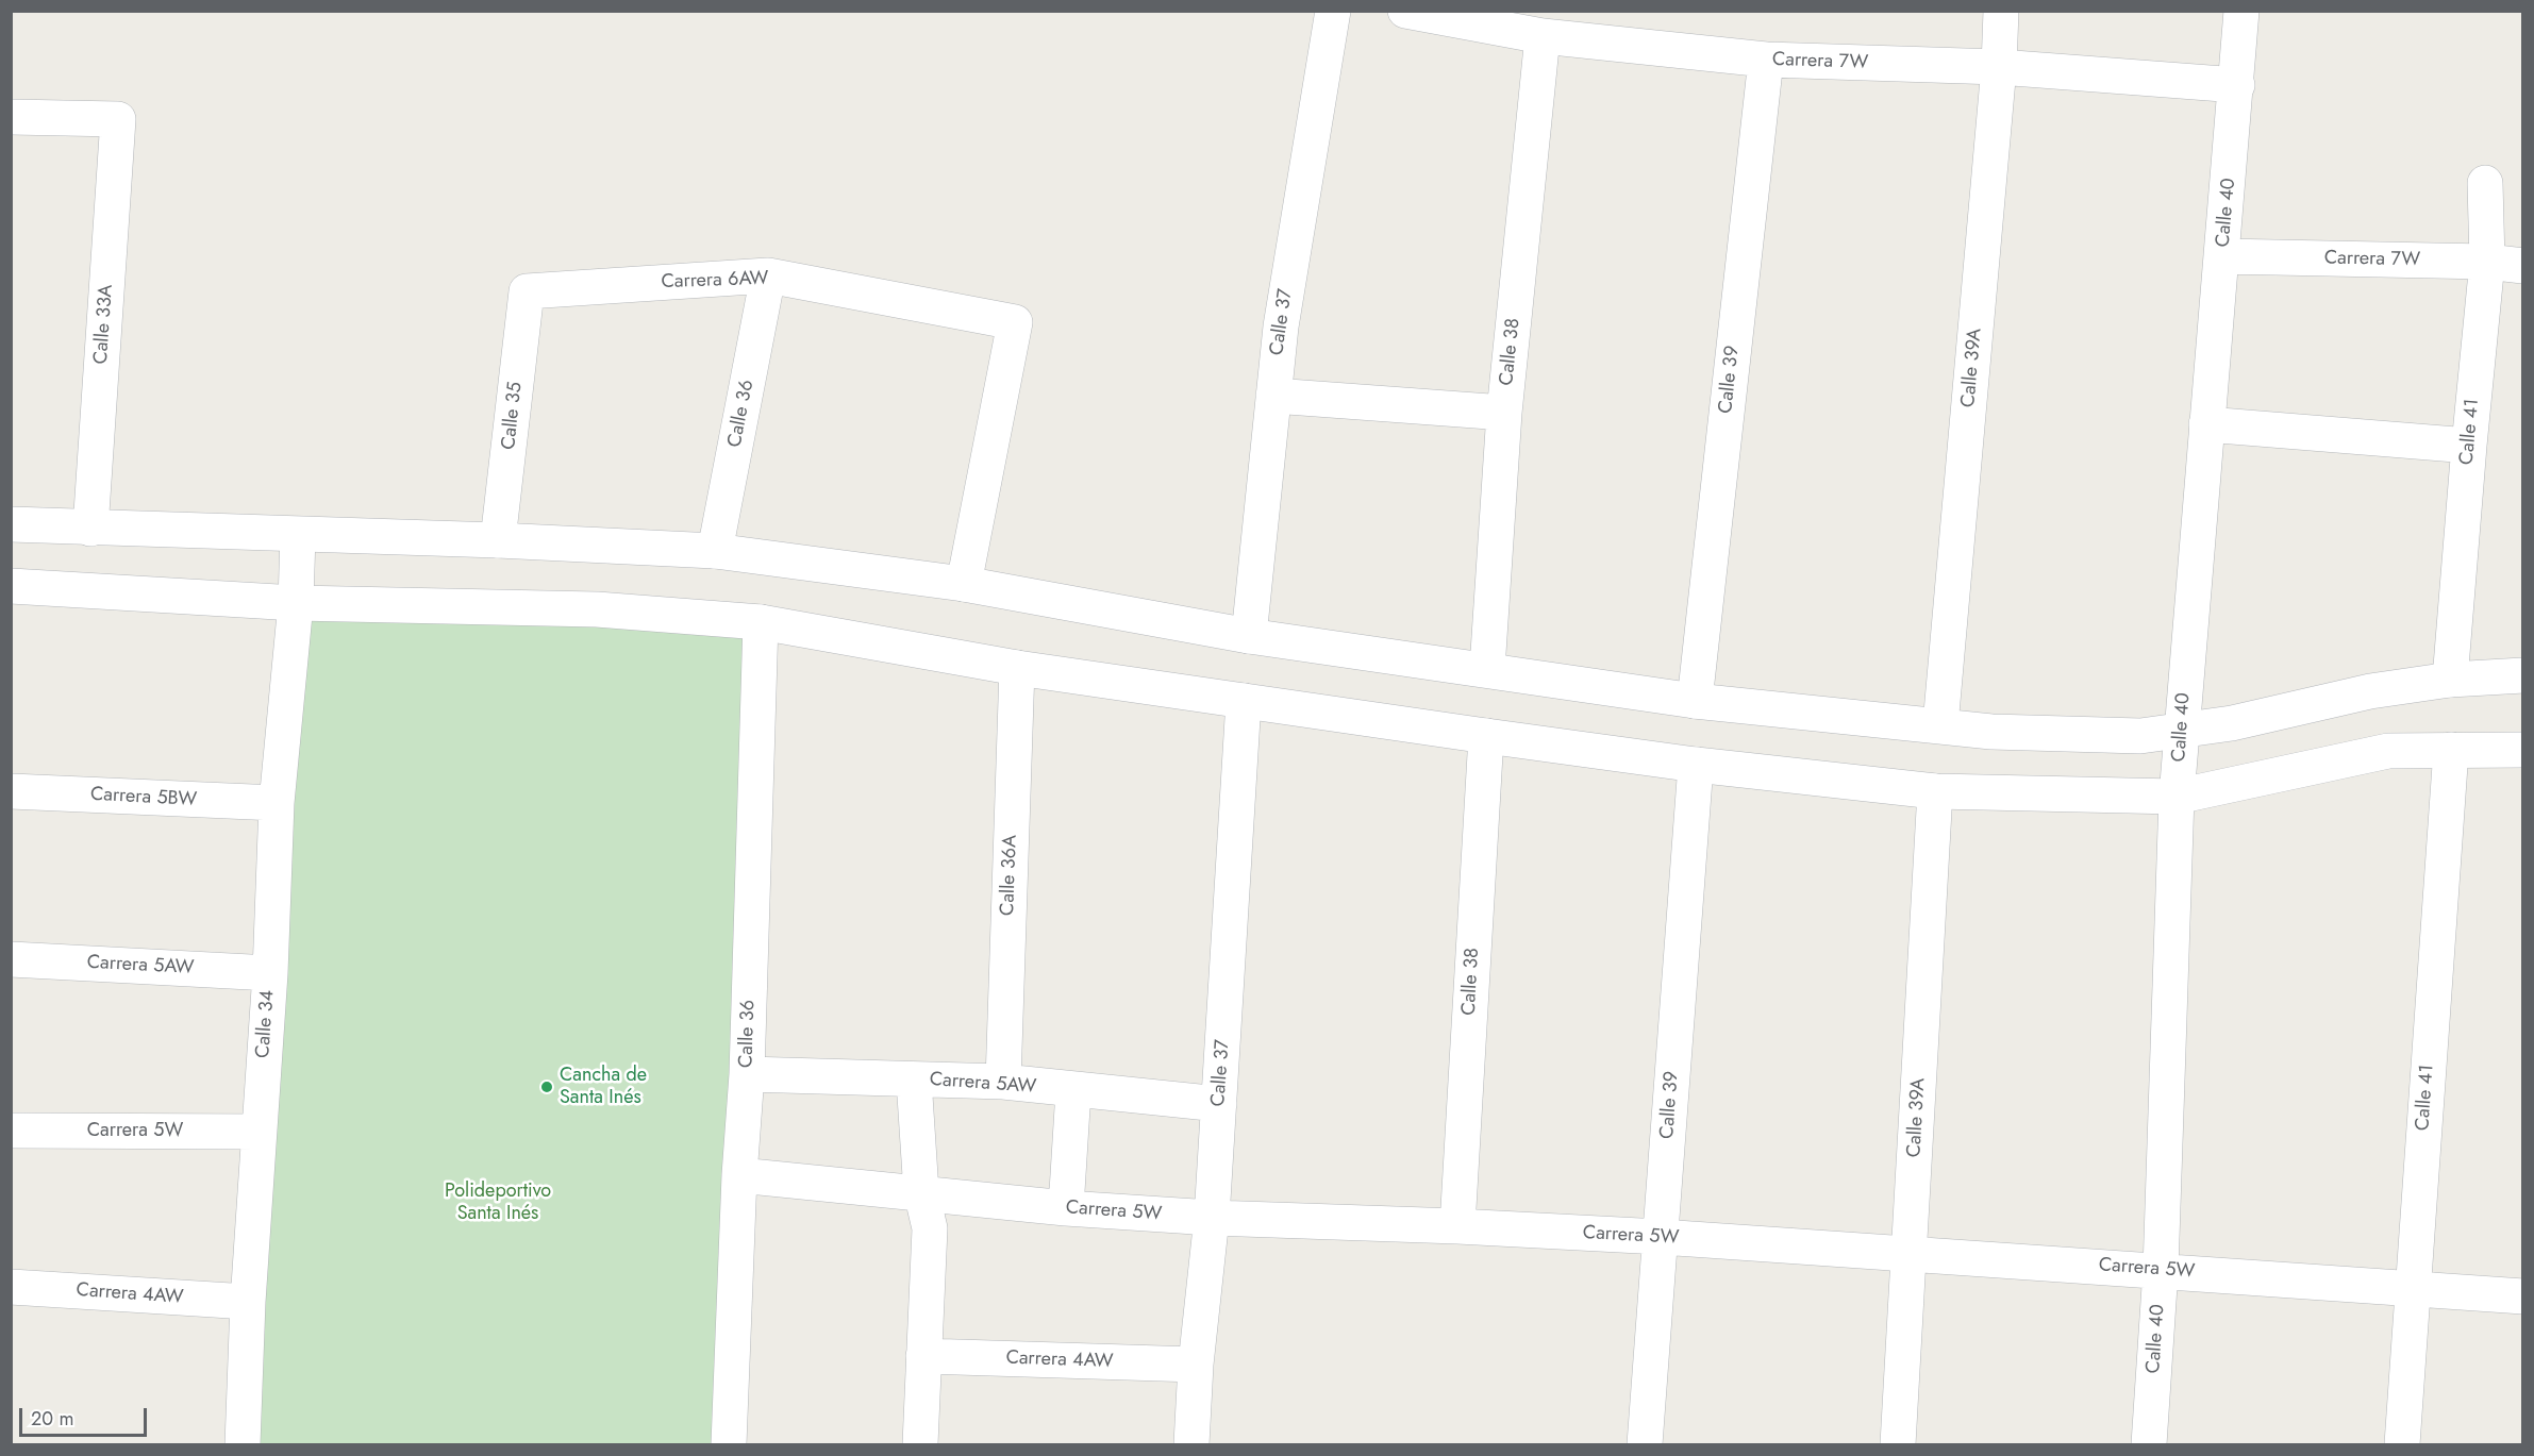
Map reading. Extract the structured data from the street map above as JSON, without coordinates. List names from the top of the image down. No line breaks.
{"streets":{"street":["Carrera 7W","Calle 40","Carrera 6AW","Calle 37","Calle 33A","Calle 38","Calle 39A","Calle 39","Calle 36","Calle 35","Calle 41","Carrera 5BW","Calle 36A","Carrera 5AW","Calle 34","Carrera 5W","Carrera 4AW"]},"crossings":[["Carrera 7W","Calle 40"],["Carrera 7W","Calle 38"],["Carrera 7W","Calle 39A"],["Carrera 7W","Calle 39"],["Carrera 7W","Calle 41"],["Calle 40","Carrera 5W"],["Carrera 6AW","Calle 36"],["Carrera 6AW","Calle 35"],["Calle 37","Carrera 5AW"],["Calle 37","Carrera 5W"],["Calle 37","Carrera 4AW"],["Calle 38","Carrera 5W"],["Calle 39A","Carrera 5W"],["Calle 39","Carrera 5W"],["Calle 36","Carrera 5AW"],["Calle 36","Carrera 5W"],["Calle 41","Carrera 5W"],["Carrera 5BW","Calle 34"],["Calle 36A","Carrera 5AW"],["Carrera 5AW","Calle 34"],["Calle 34","Carrera 5W"],["Calle 34","Carrera 4AW"]],"parks":["Polideportivo Santa Inés"],"places":["Cancha de Santa Inés"],"scale_bar":"20 m"}
